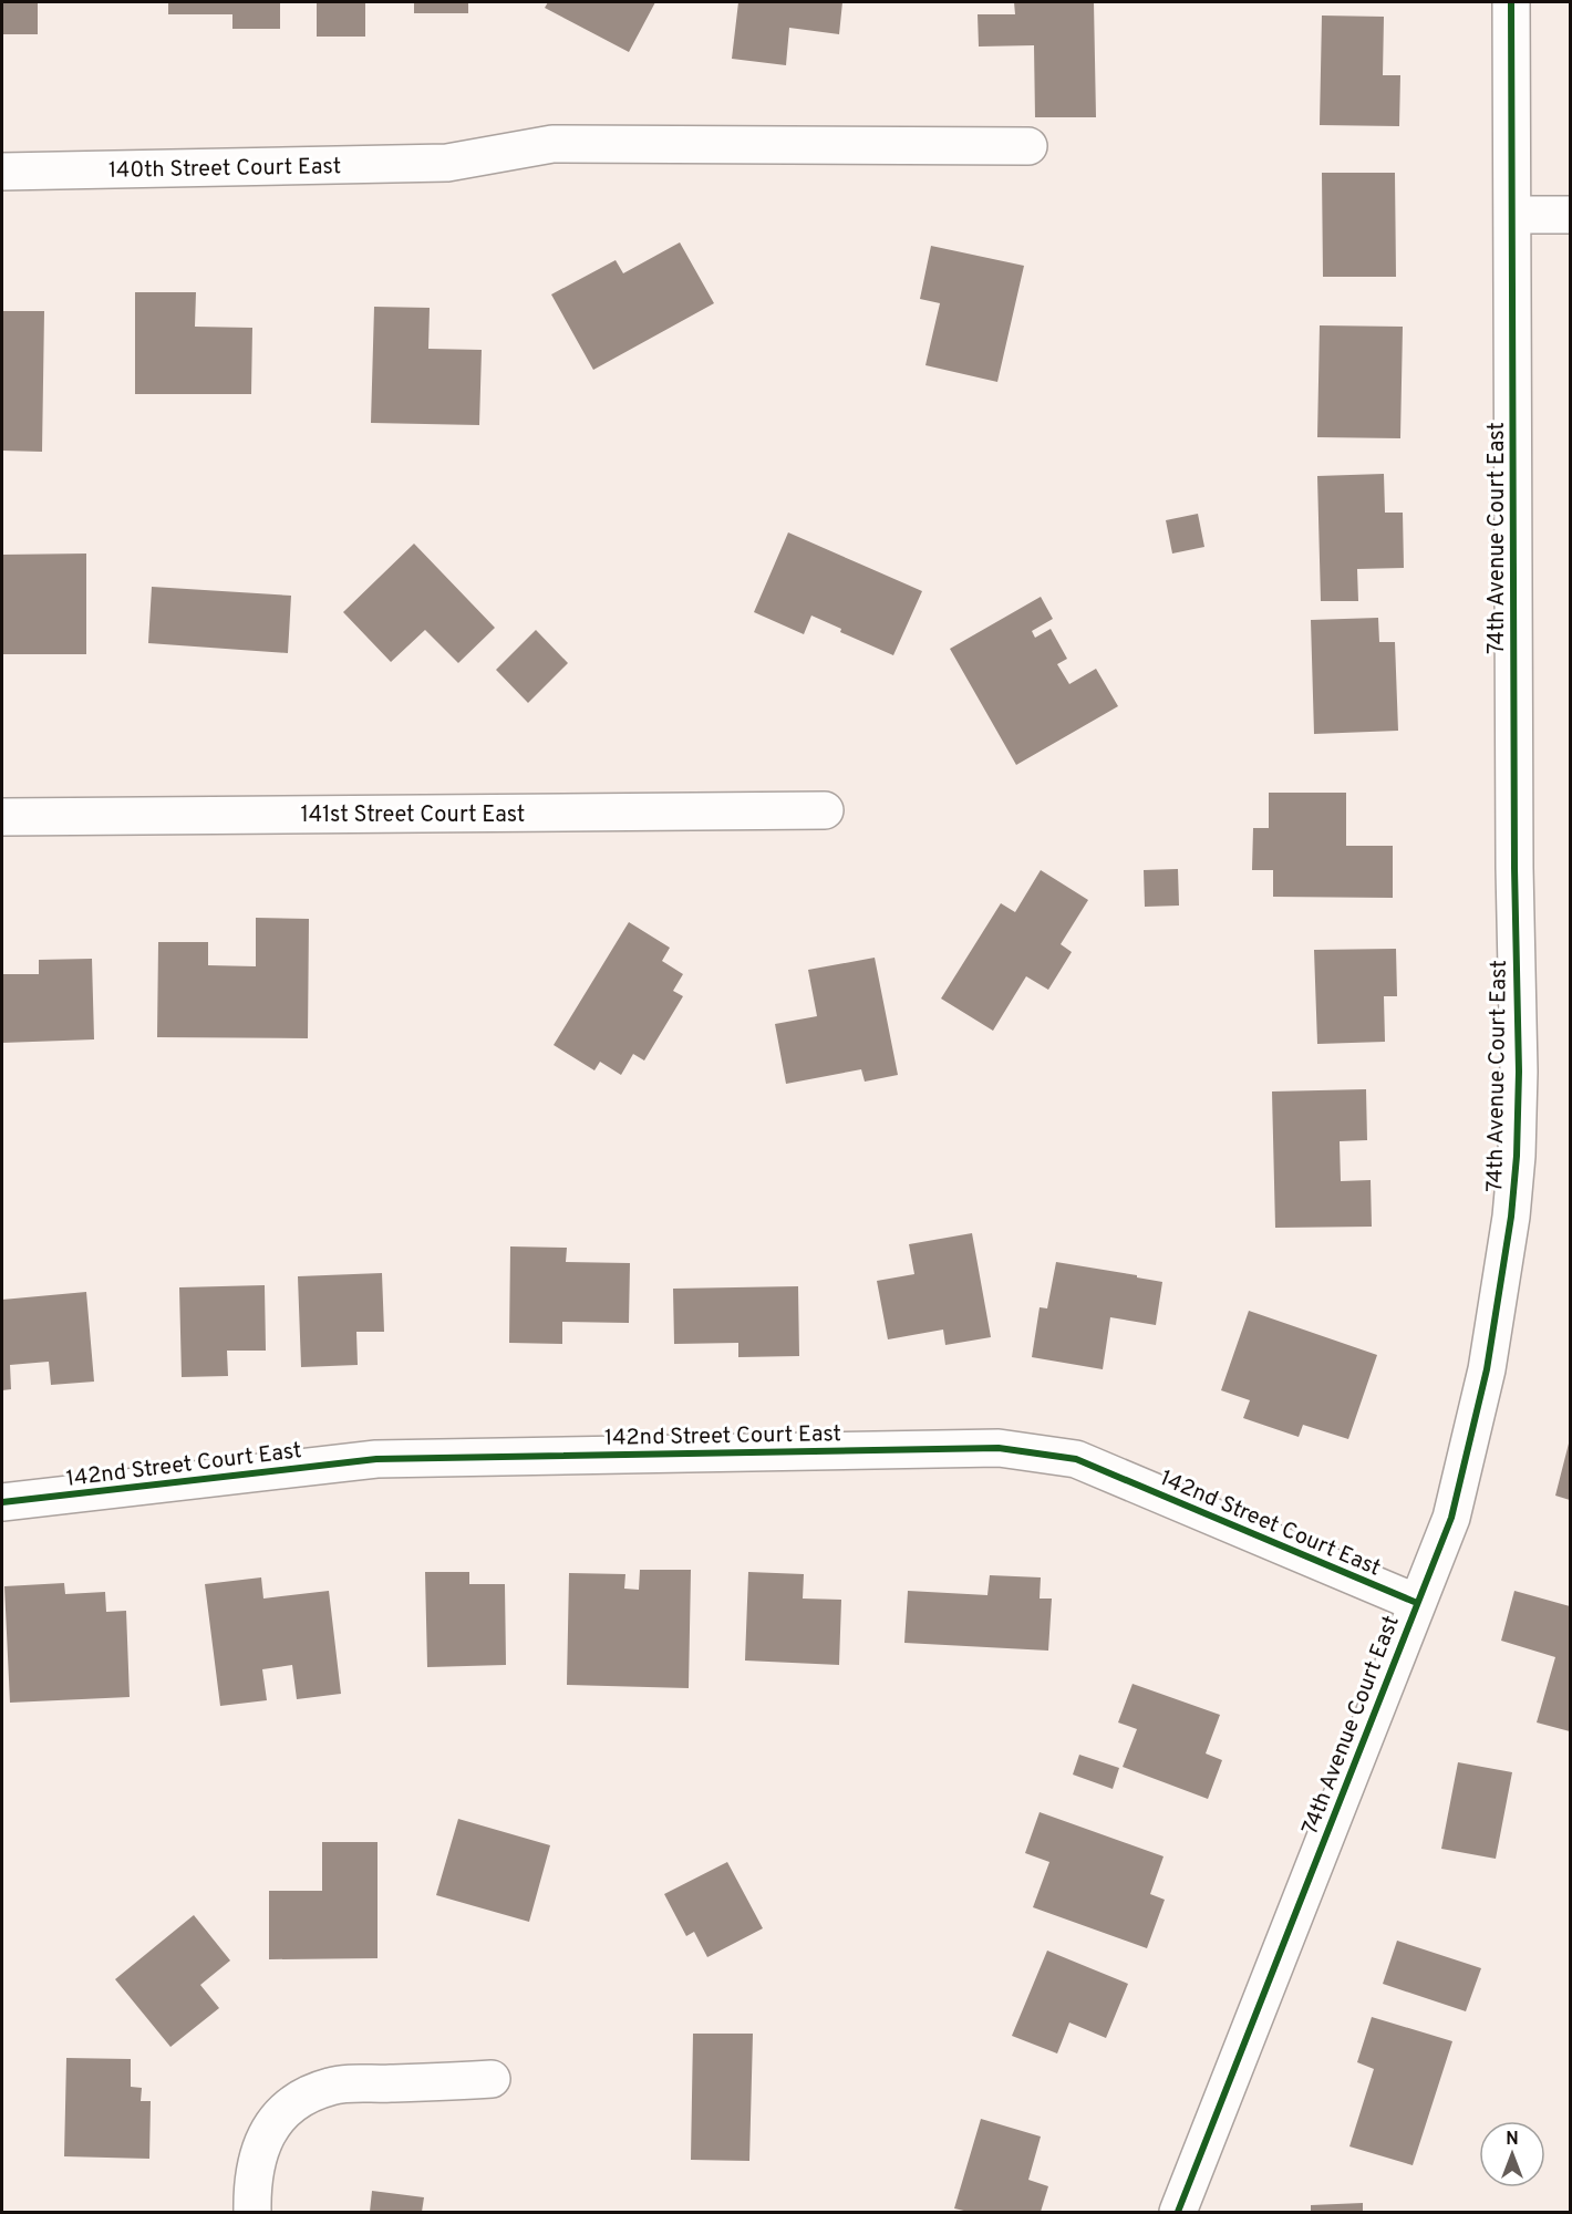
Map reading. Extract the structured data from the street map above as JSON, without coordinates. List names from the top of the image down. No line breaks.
{"streets":{"street":["140th Street Court East","74th Avenue Court East","141st Street Court East","142nd Street Court East"]},"crossings":[["74th Avenue Court East","142nd Street Court East"]],"north":"top"}
